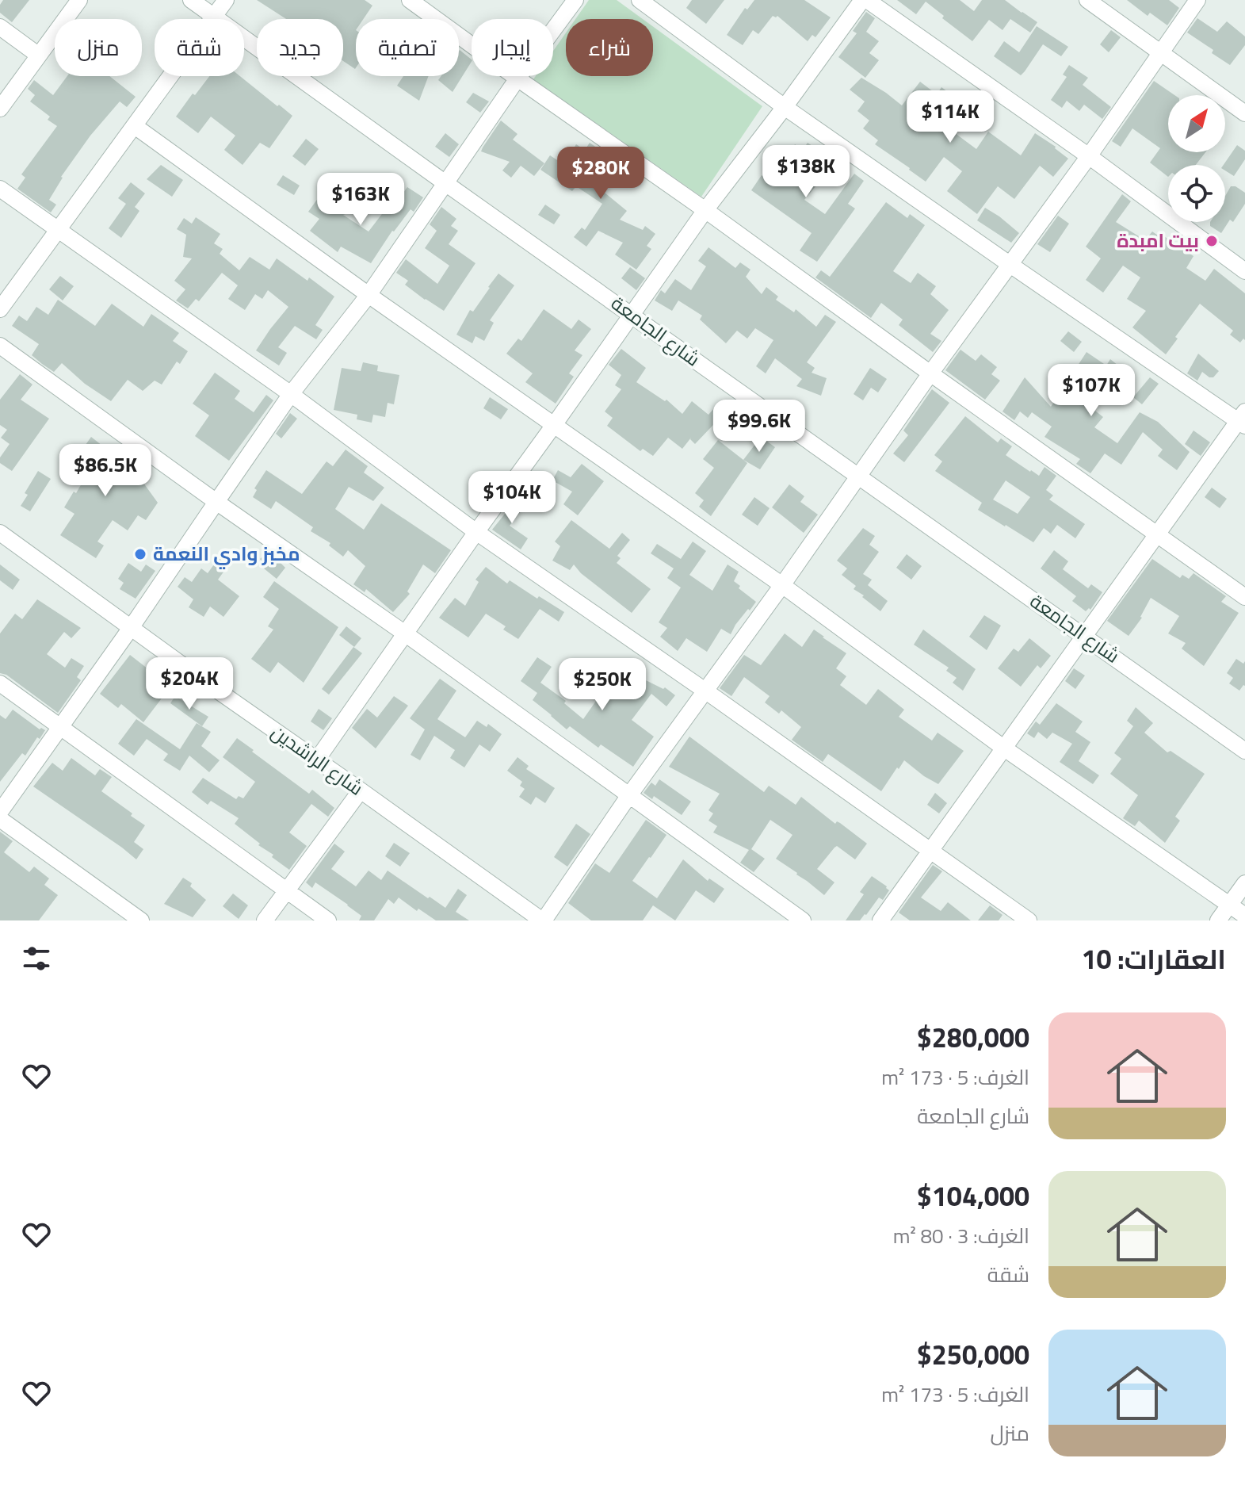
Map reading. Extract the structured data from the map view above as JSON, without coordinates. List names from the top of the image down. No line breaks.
{"streets":{"street":["شارع الجامعة","شارع الراشدين"]},"places":["بيت امبدة","مخبز وادي النعمة"],"north":"top right","page":{"chip":["شراء","إيجار","تصفية","جديد","شقة","منزل"],"price":["$114K","$138K","$280K","$163K","$107K","$99.6K","$86.5K","$104K","$204K","$250K"],"heading":"العقارات: 10","list":[{"name":"$280,000","note":"الغرف: 5 · 173 m² · شارع الجامعة"},{"name":"$104,000","note":"الغرف: 3 · 80 m² · شقة"},{"name":"$250,000","note":"الغرف: 5 · 173 m² · منزل"}]}}
